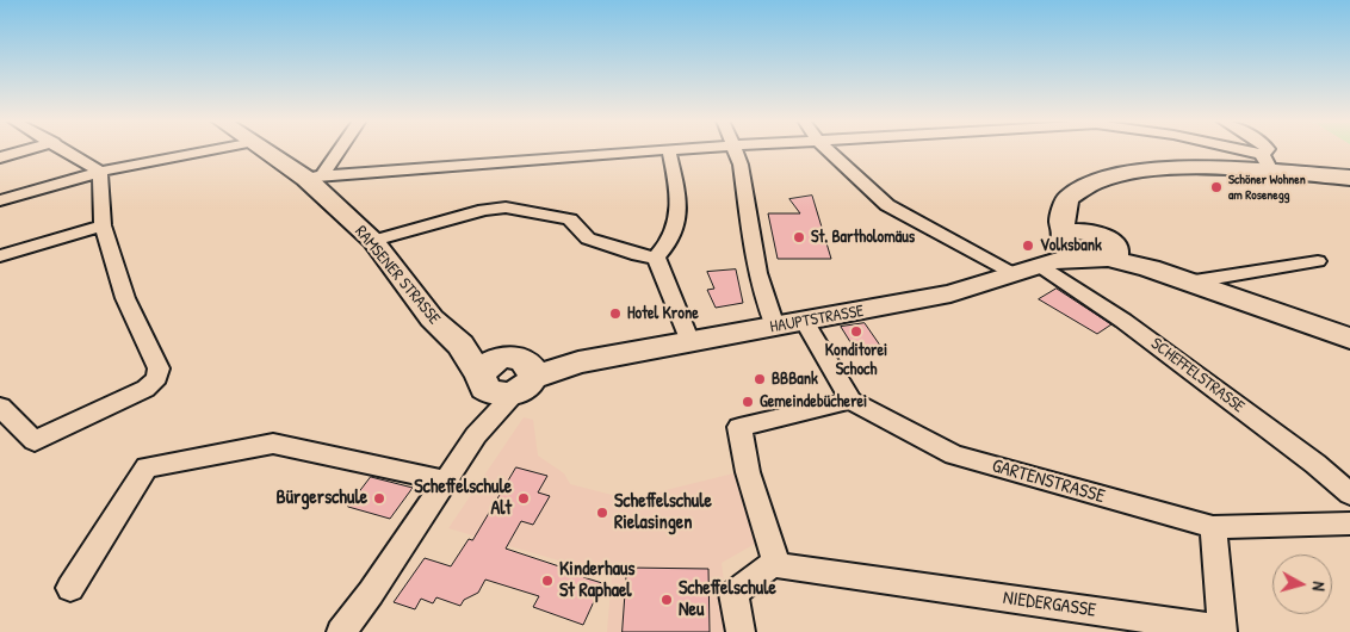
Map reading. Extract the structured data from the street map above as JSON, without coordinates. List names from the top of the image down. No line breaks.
{"streets":{"main road":["RAMSENER STRASSE","HAUPTSTRASSE"],"street":["SCHEFFELSTRASSE","GARTENSTRASSE","NIEDERGASSE"]},"crossings":[["RAMSENER STRASSE","HAUPTSTRASSE"],["HAUPTSTRASSE","SCHEFFELSTRASSE"],["GARTENSTRASSE","NIEDERGASSE"]],"places":["Schöner Wohnen am Rosenegg","St. Bartholomäus","Volksbank","Hotel Krone","Konditorei Schoch","BBBank","Gemeindebücherei","Bürgerschule","Scheffelschule Alt","Scheffelschule Rielasingen","Kinderhaus St Raphael","Scheffelschule Neu"],"north":"right"}
